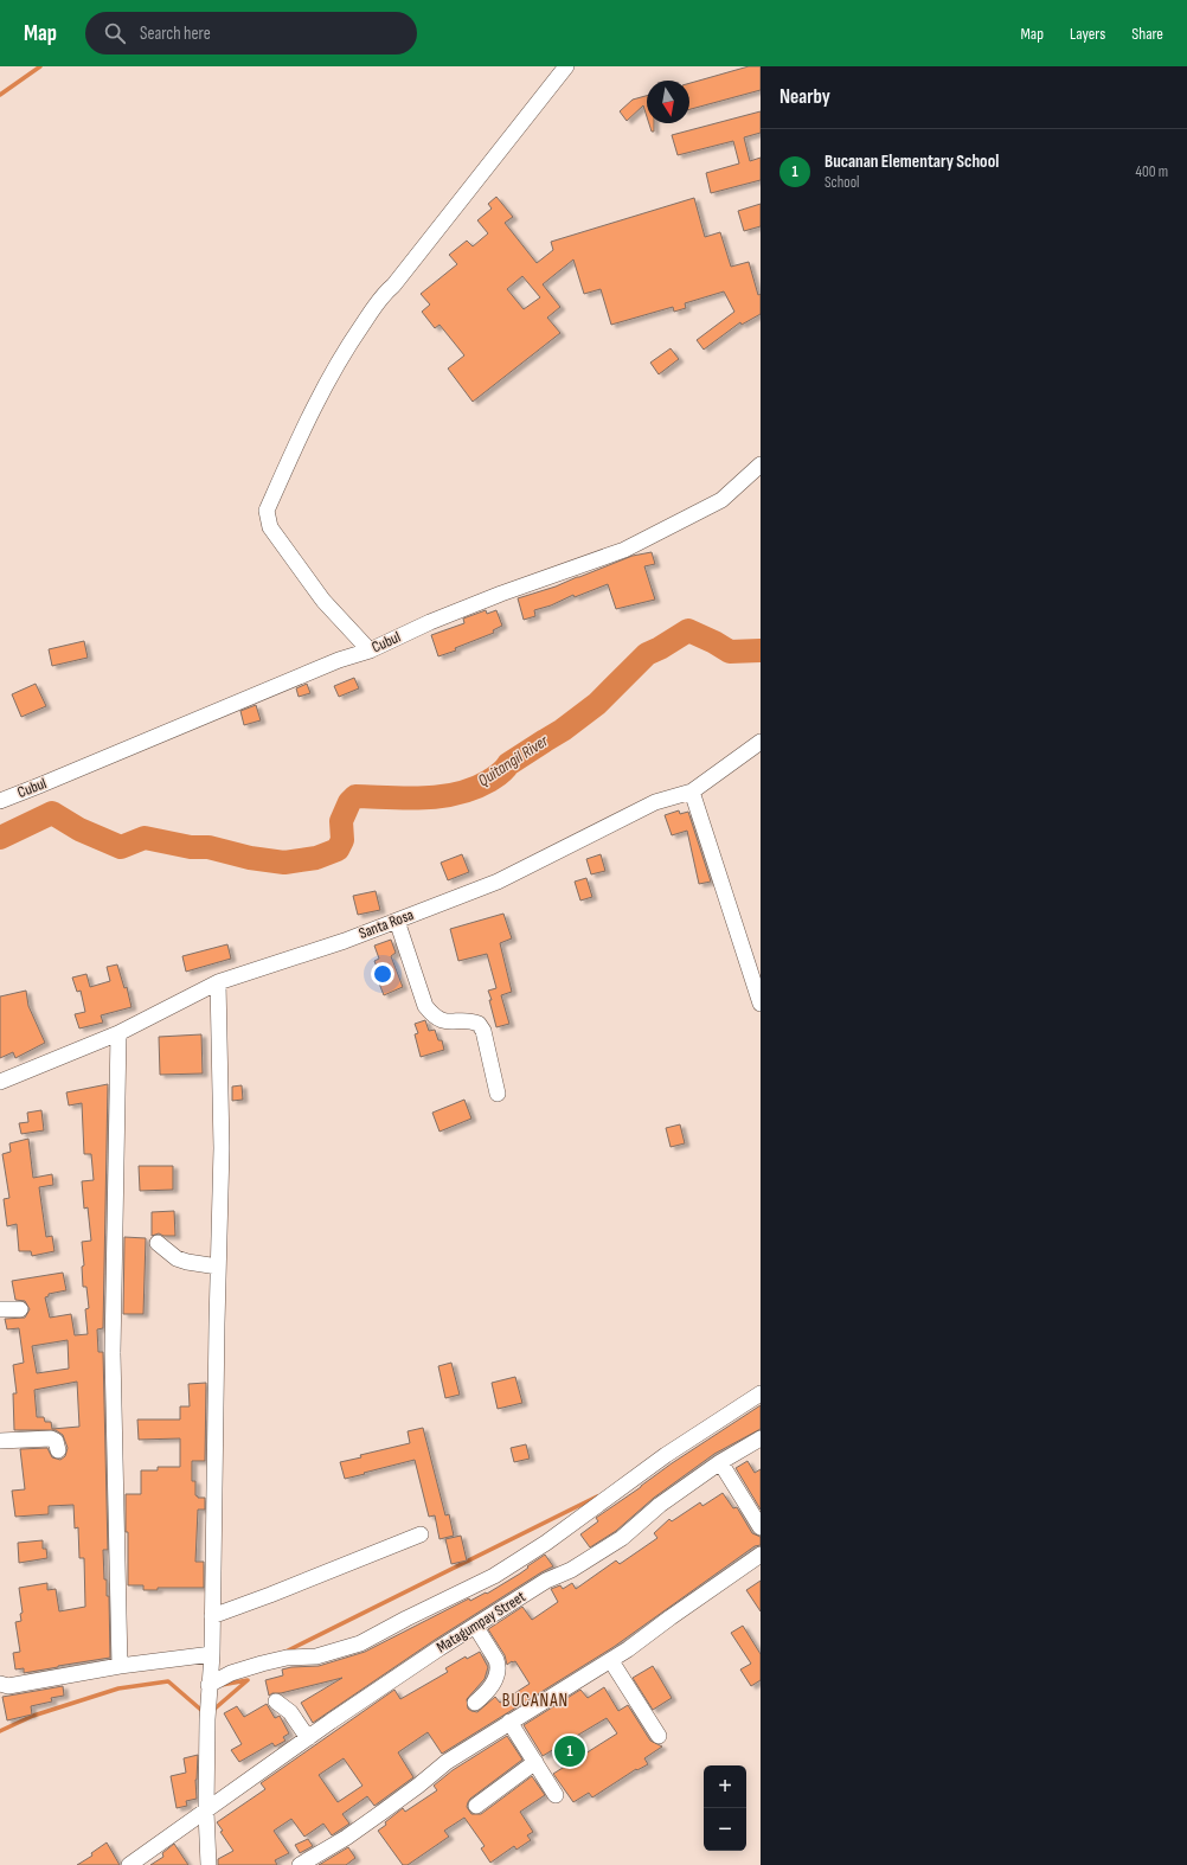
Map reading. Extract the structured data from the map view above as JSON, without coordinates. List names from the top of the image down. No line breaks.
{"streets":{"street":["Cubul","Santa Rosa","Matagumpay Street"]},"districts":["BUCANAN"],"water":["Quitangil River"],"north":"bottom","page":{"header":"Map","search":"Search here","nav":["Map","Layers","Share"],"heading":"Nearby","list":[{"mark":"1","name":"Bucanan Elementary School","note":"School","value":"400 m"}],"pins":"1","map_buttons":["+","−"]}}
